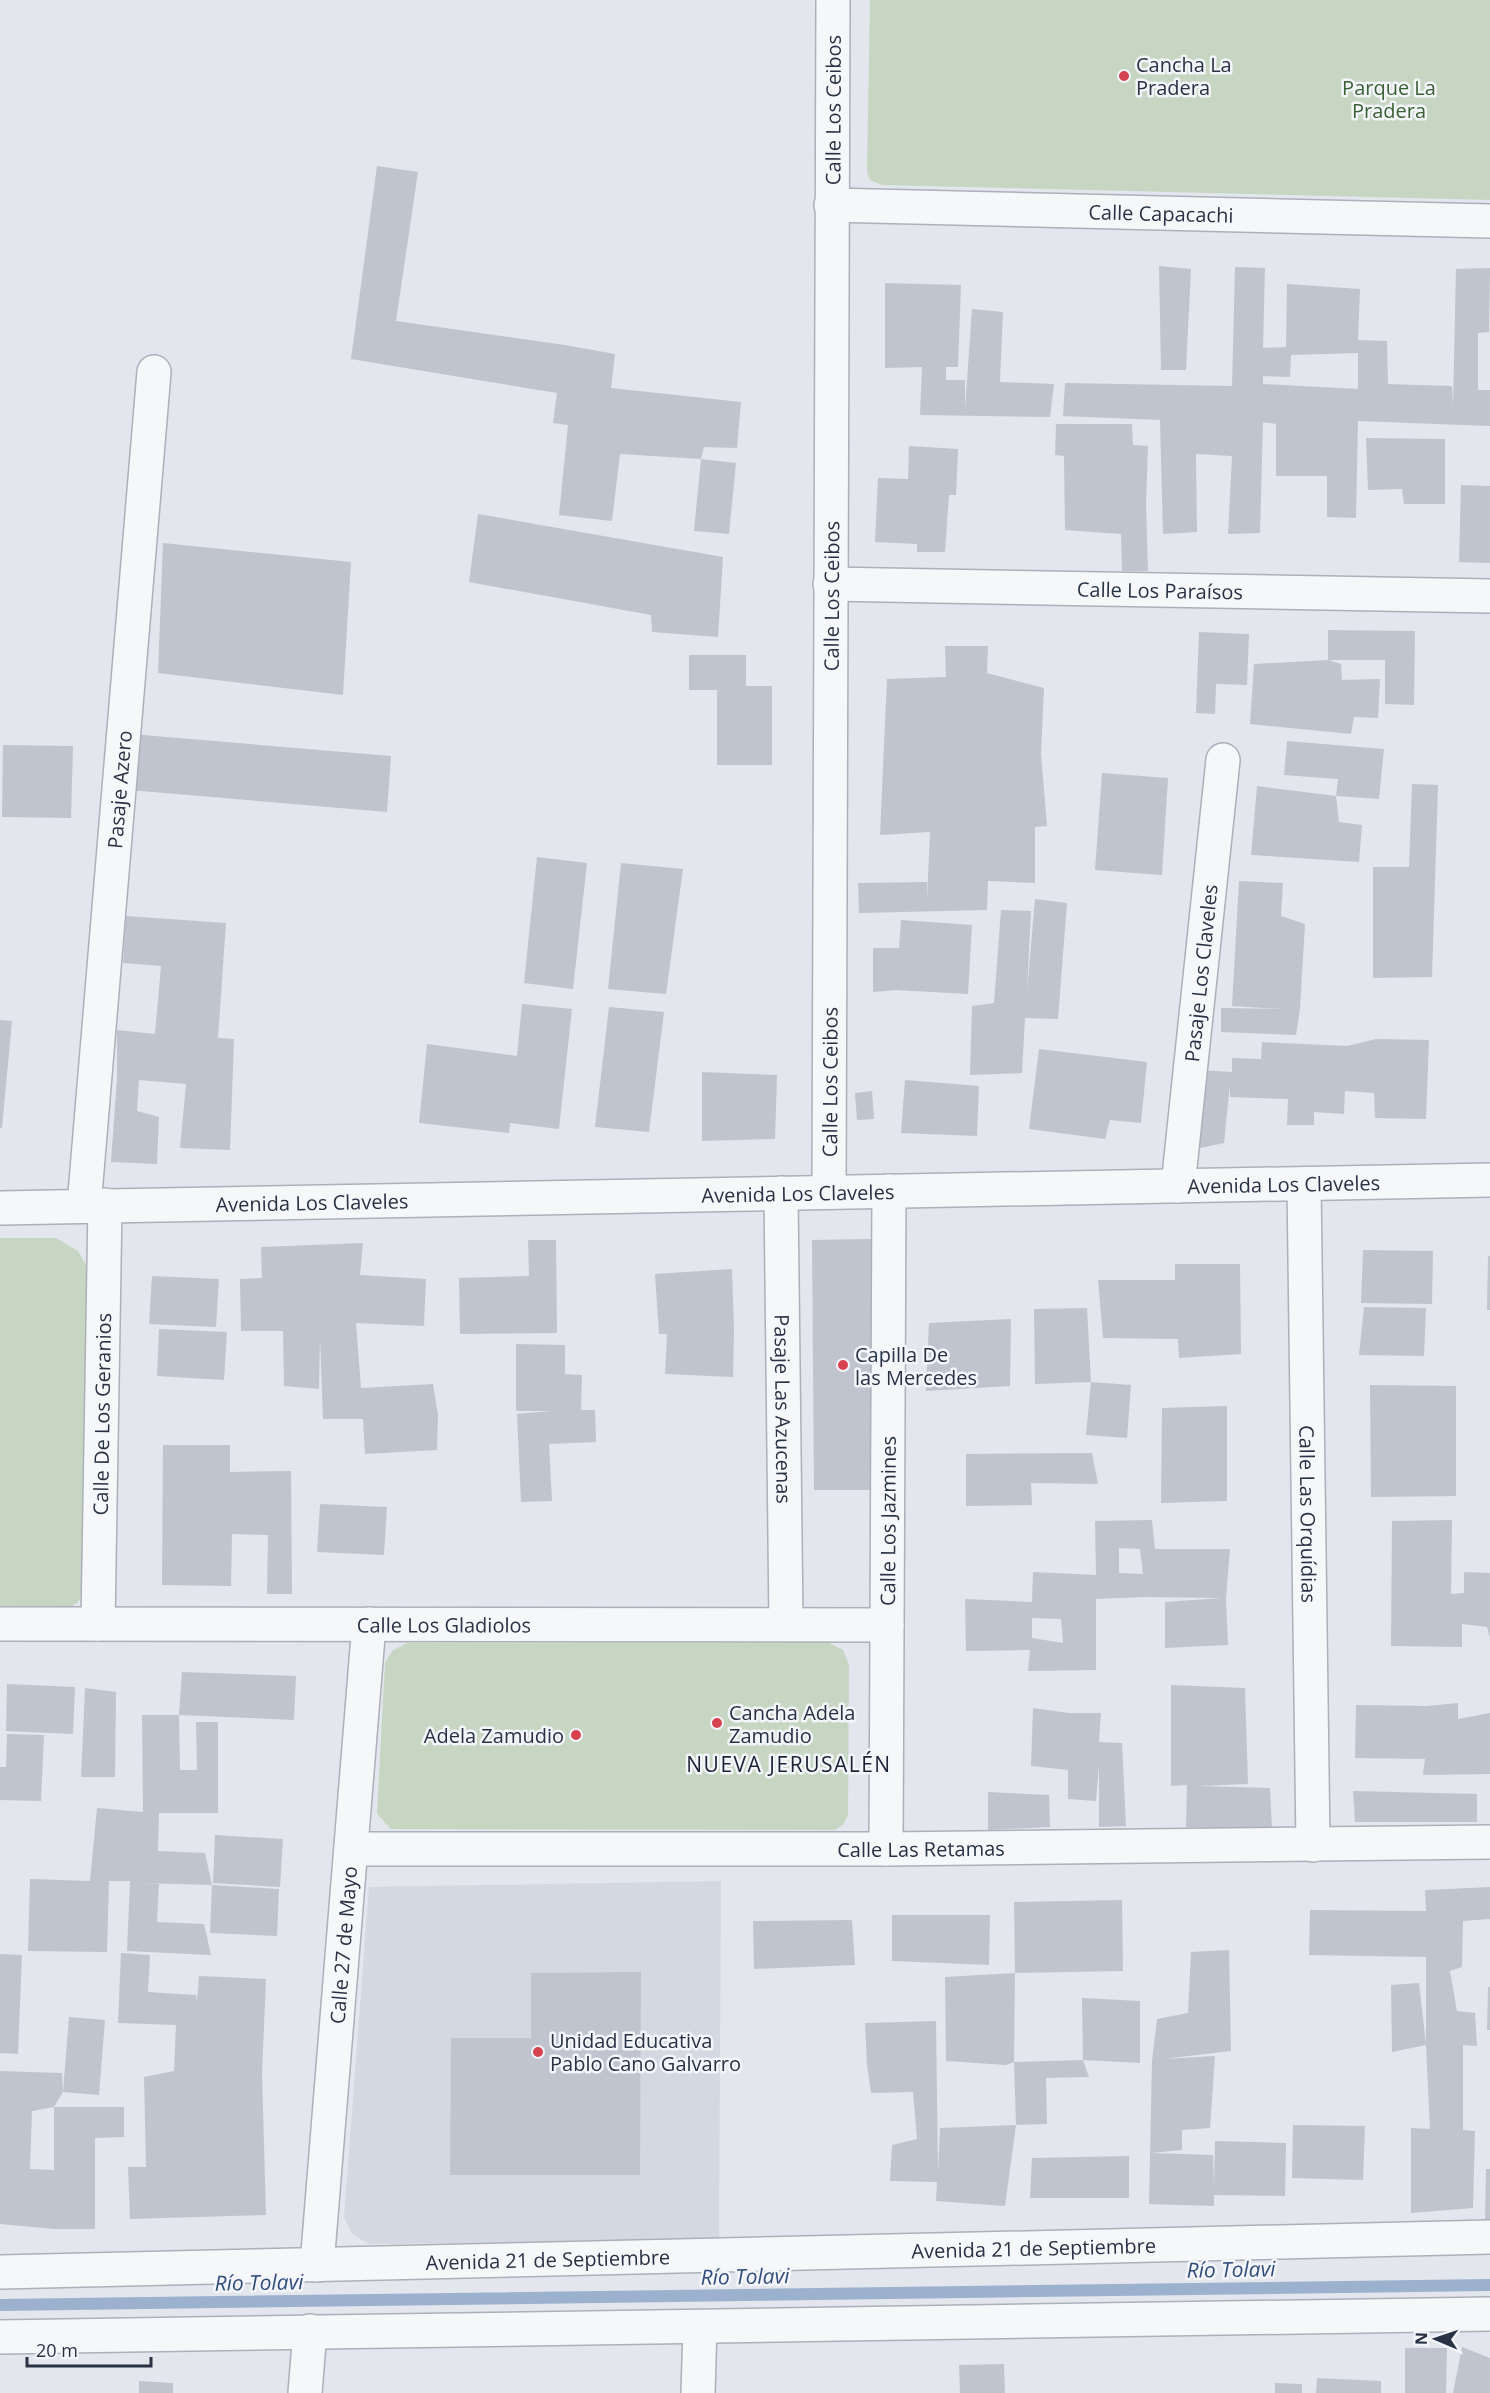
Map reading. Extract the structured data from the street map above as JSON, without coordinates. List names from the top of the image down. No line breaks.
{"streets":{"street":["Calle Los Ceibos","Calle Capacachi","Calle Los Paraísos","Pasaje Azero","Pasaje Los Claveles","Avenida Los Claveles","Pasaje Las Azucenas","Calle De Los Geranios","Calle Las Orquídias","Calle Los Jazmines","Calle Los Gladiolos","Calle Las Retamas","Calle 27 de Mayo","Avenida 21 de Septiembre"]},"crossings":[["Calle Los Ceibos","Calle Capacachi"],["Calle Los Ceibos","Calle Los Paraísos"],["Calle Los Ceibos","Avenida Los Claveles"],["Pasaje Azero","Avenida Los Claveles"],["Pasaje Azero","Calle De Los Geranios"],["Pasaje Los Claveles","Avenida Los Claveles"],["Avenida Los Claveles","Pasaje Las Azucenas"],["Avenida Los Claveles","Calle De Los Geranios"],["Avenida Los Claveles","Calle Las Orquídias"],["Avenida Los Claveles","Calle Los Jazmines"],["Pasaje Las Azucenas","Calle Los Gladiolos"],["Calle De Los Geranios","Calle Los Gladiolos"],["Calle Las Orquídias","Calle Las Retamas"],["Calle Los Jazmines","Calle Los Gladiolos"],["Calle Los Jazmines","Calle Las Retamas"],["Calle Los Gladiolos","Calle 27 de Mayo"],["Calle Las Retamas","Calle 27 de Mayo"],["Calle 27 de Mayo","Avenida 21 de Septiembre"]],"districts":["NUEVA JERUSALÉN"],"water":["Río Tolavi"],"parks":["Parque La Pradera"],"places":["Cancha La Pradera","Capilla De las Mercedes","Cancha Adela Zamudio","Adela Zamudio","Unidad Educativa Pablo Cano Galvarro"],"scale_bar":"20 m","north":"left"}
